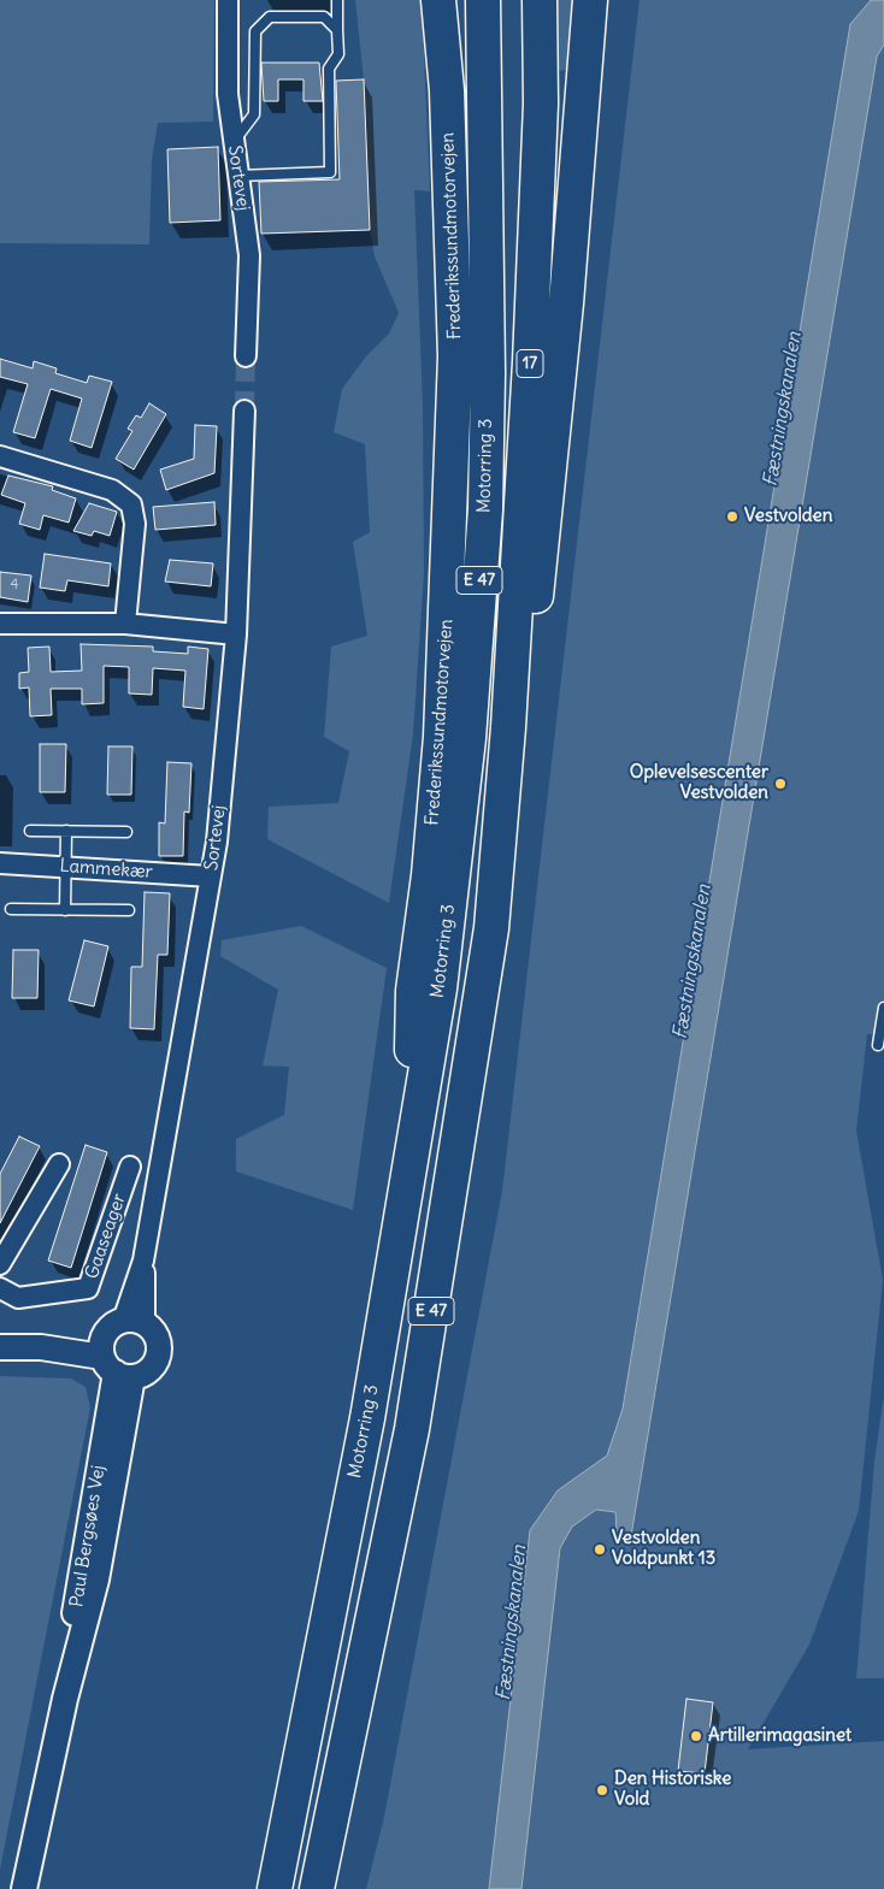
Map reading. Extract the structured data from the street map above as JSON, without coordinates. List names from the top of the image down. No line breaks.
{"streets":{"highway":["Frederikssundmotorvejen","17","Motorring 3","E 47"],"street":["Sortevej","Lammekær","Gaaseager","Paul Bergsøes Vej"]},"crossings":[["Sortevej","Lammekær"],["Sortevej","Paul Bergsøes Vej"],["Frederikssundmotorvejen","Motorring 3"],["17","E 47"]],"water":["Fæstningskanalen"],"places":["Vestvolden","Oplevelsescenter Vestvolden","Vestvolden Voldpunkt 13","Artillerimagasinet","Den Historiske Vold"],"house_numbers":["4"]}
